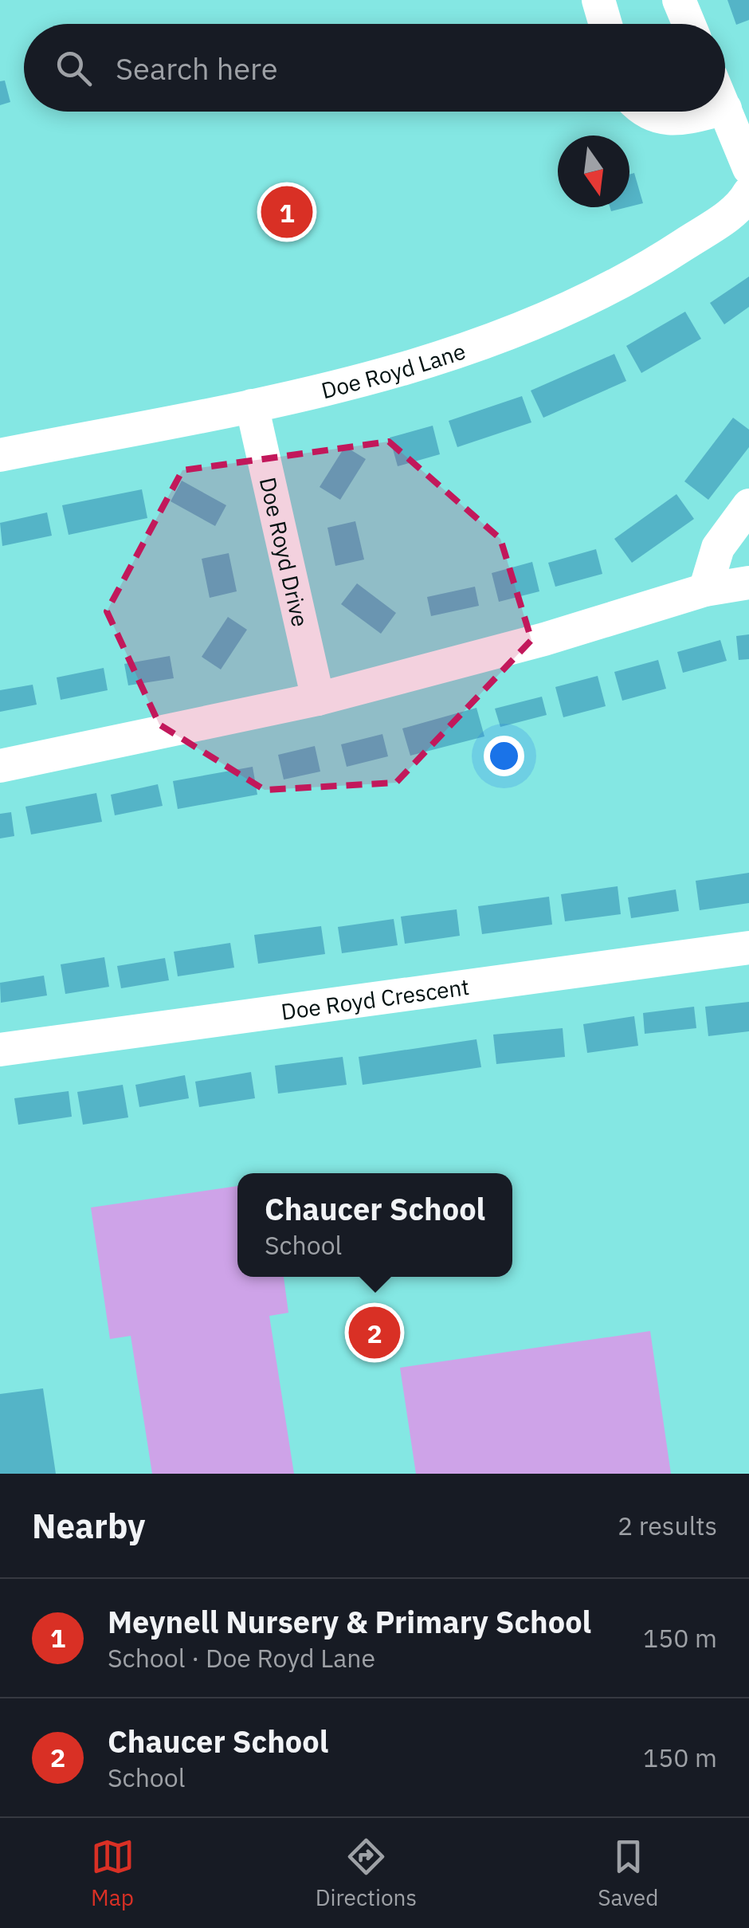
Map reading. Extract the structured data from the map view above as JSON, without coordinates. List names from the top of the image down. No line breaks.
{"streets":{"street":["Doe Royd Lane","Doe Royd Drive","Doe Royd Crescent"]},"crossings":[["Doe Royd Lane","Doe Royd Drive"]],"north":"bottom","page":{"search":"Search here","pins":["1","2"],"popup":["Chaucer School","School"],"heading":["Nearby","2 results"],"list":[{"mark":"1","name":"Meynell Nursery & Primary School","note":"School · Doe Royd Lane","value":"150 m"},{"mark":"2","name":"Chaucer School","note":"School","value":"150 m"}],"nav":["Map","Directions","Saved"]}}
